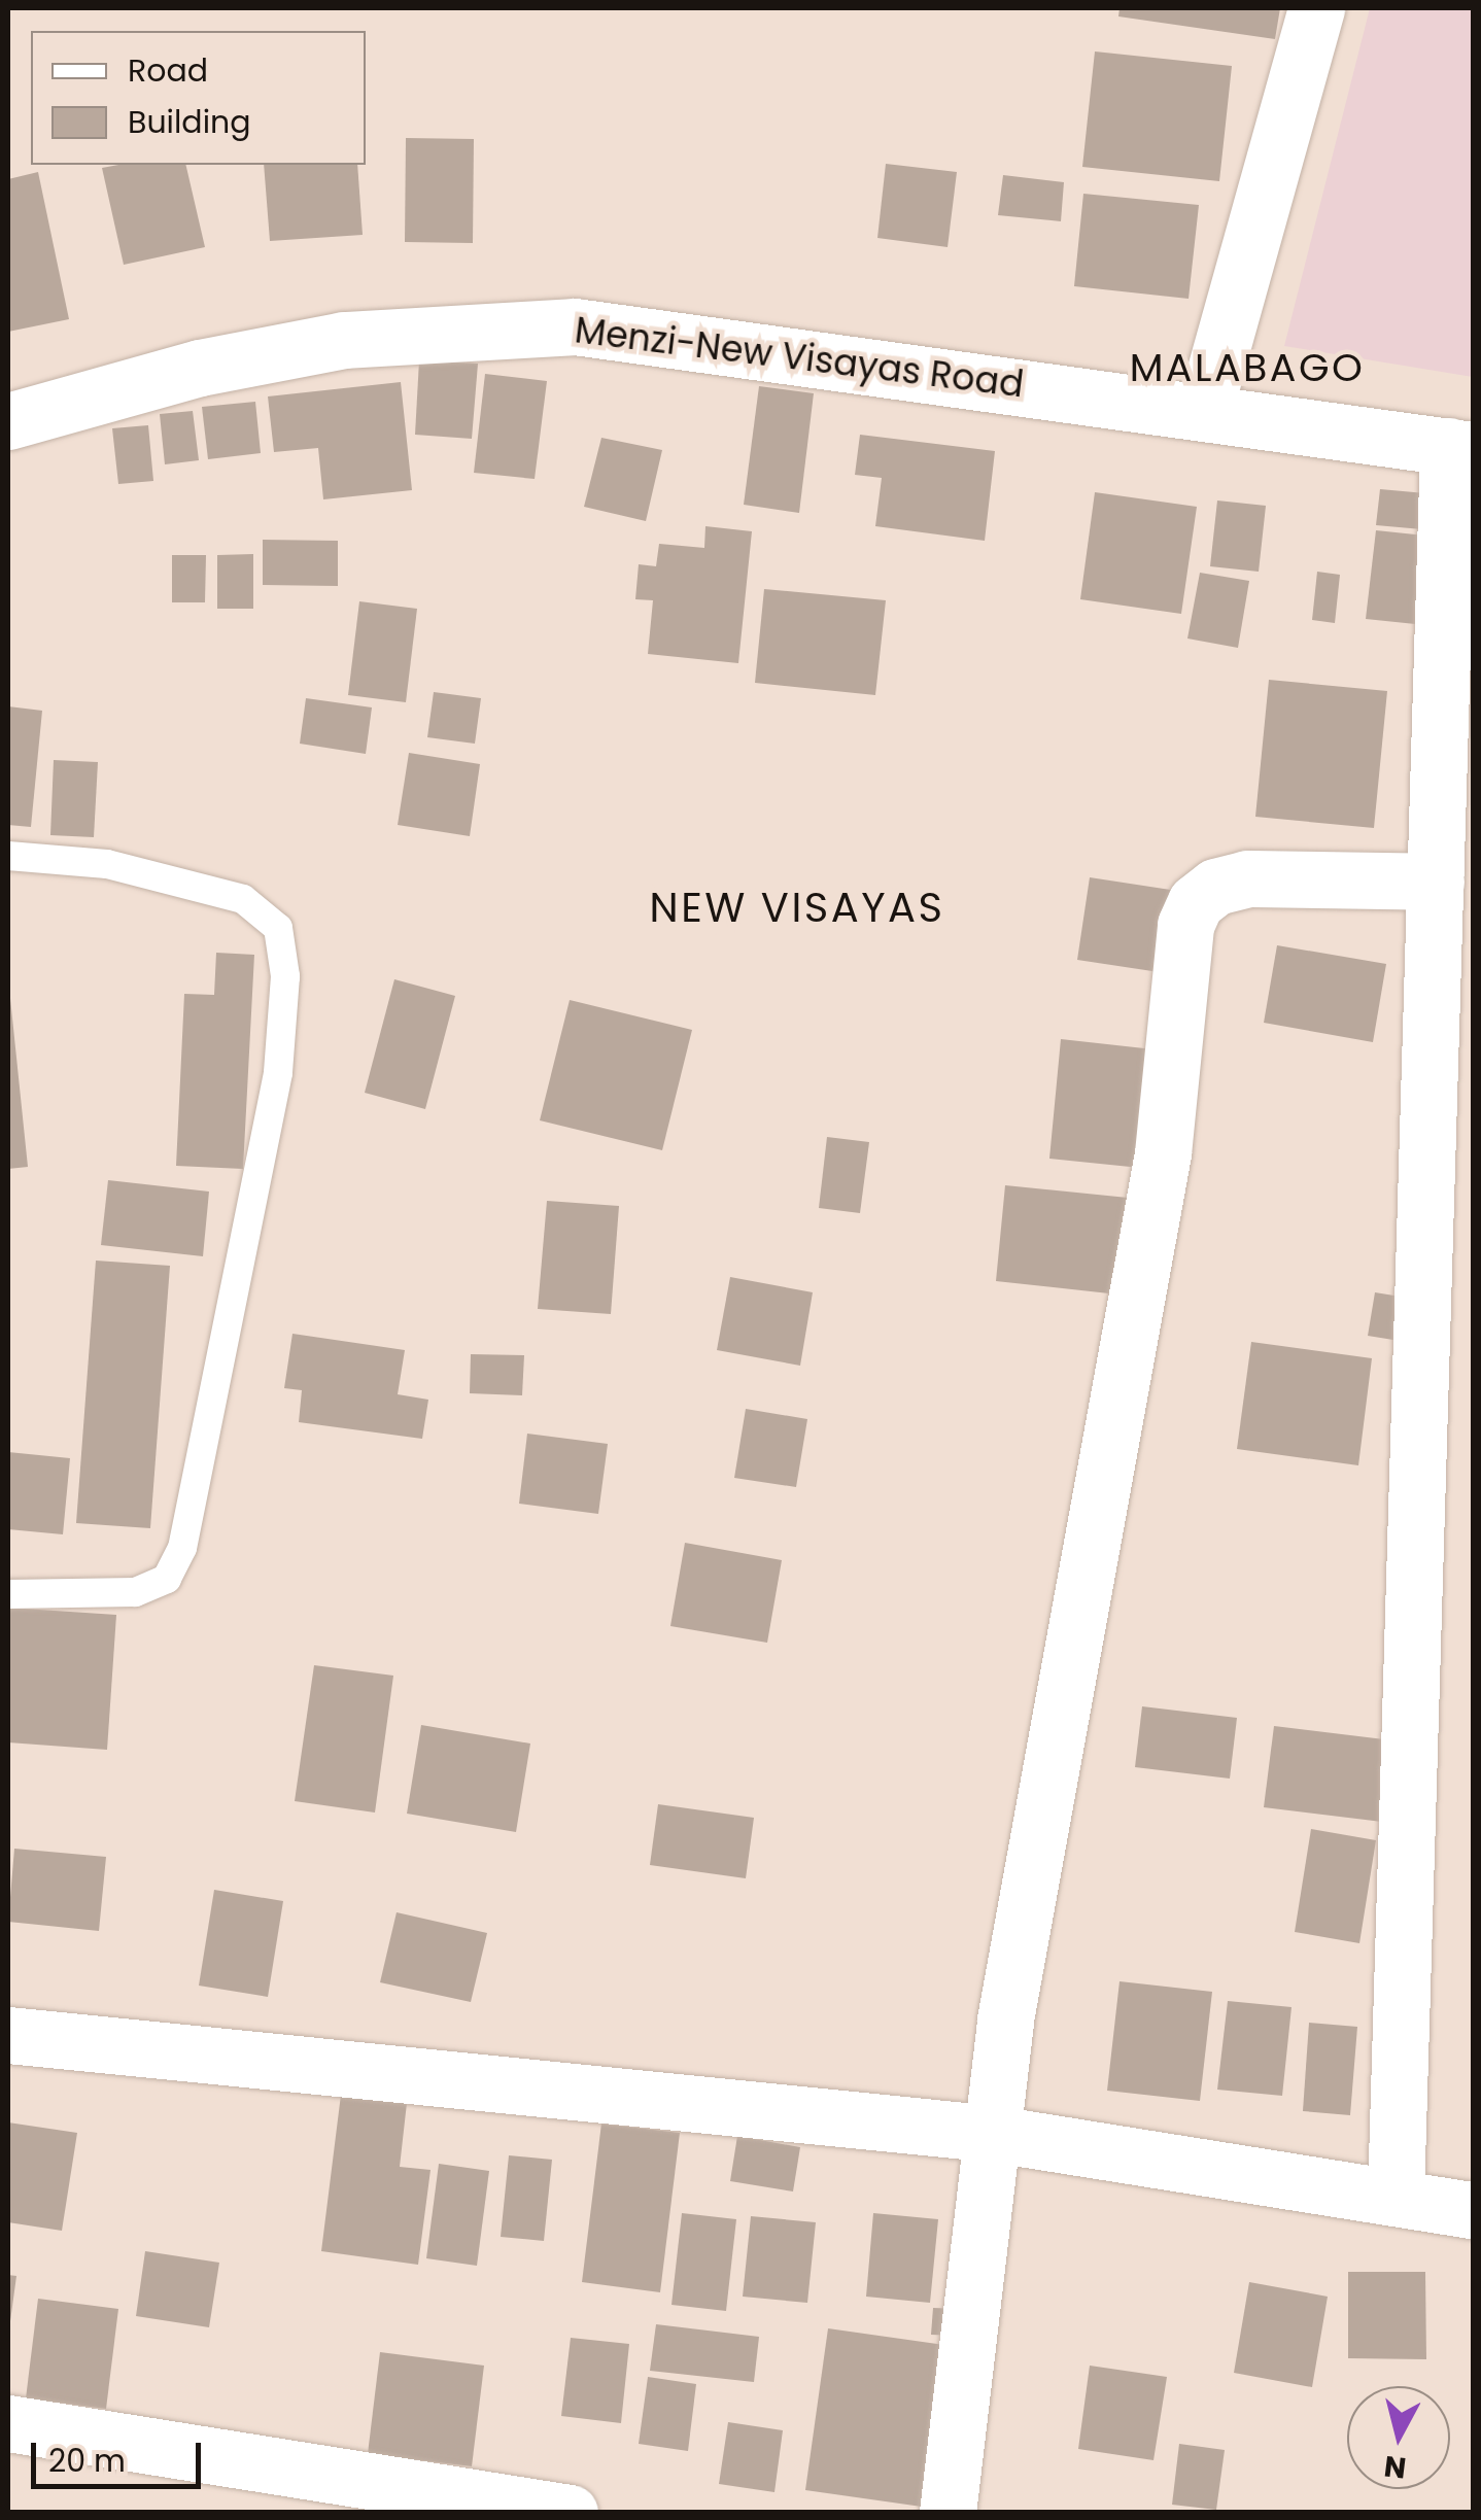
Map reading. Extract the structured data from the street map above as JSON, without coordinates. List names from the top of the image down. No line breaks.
{"streets":{"street":["Menzi-New Visayas Road"]},"districts":["MALABAGO","NEW VISAYAS"],"legend":["Road","Building"],"scale_bar":"20 m","north":"bottom"}
